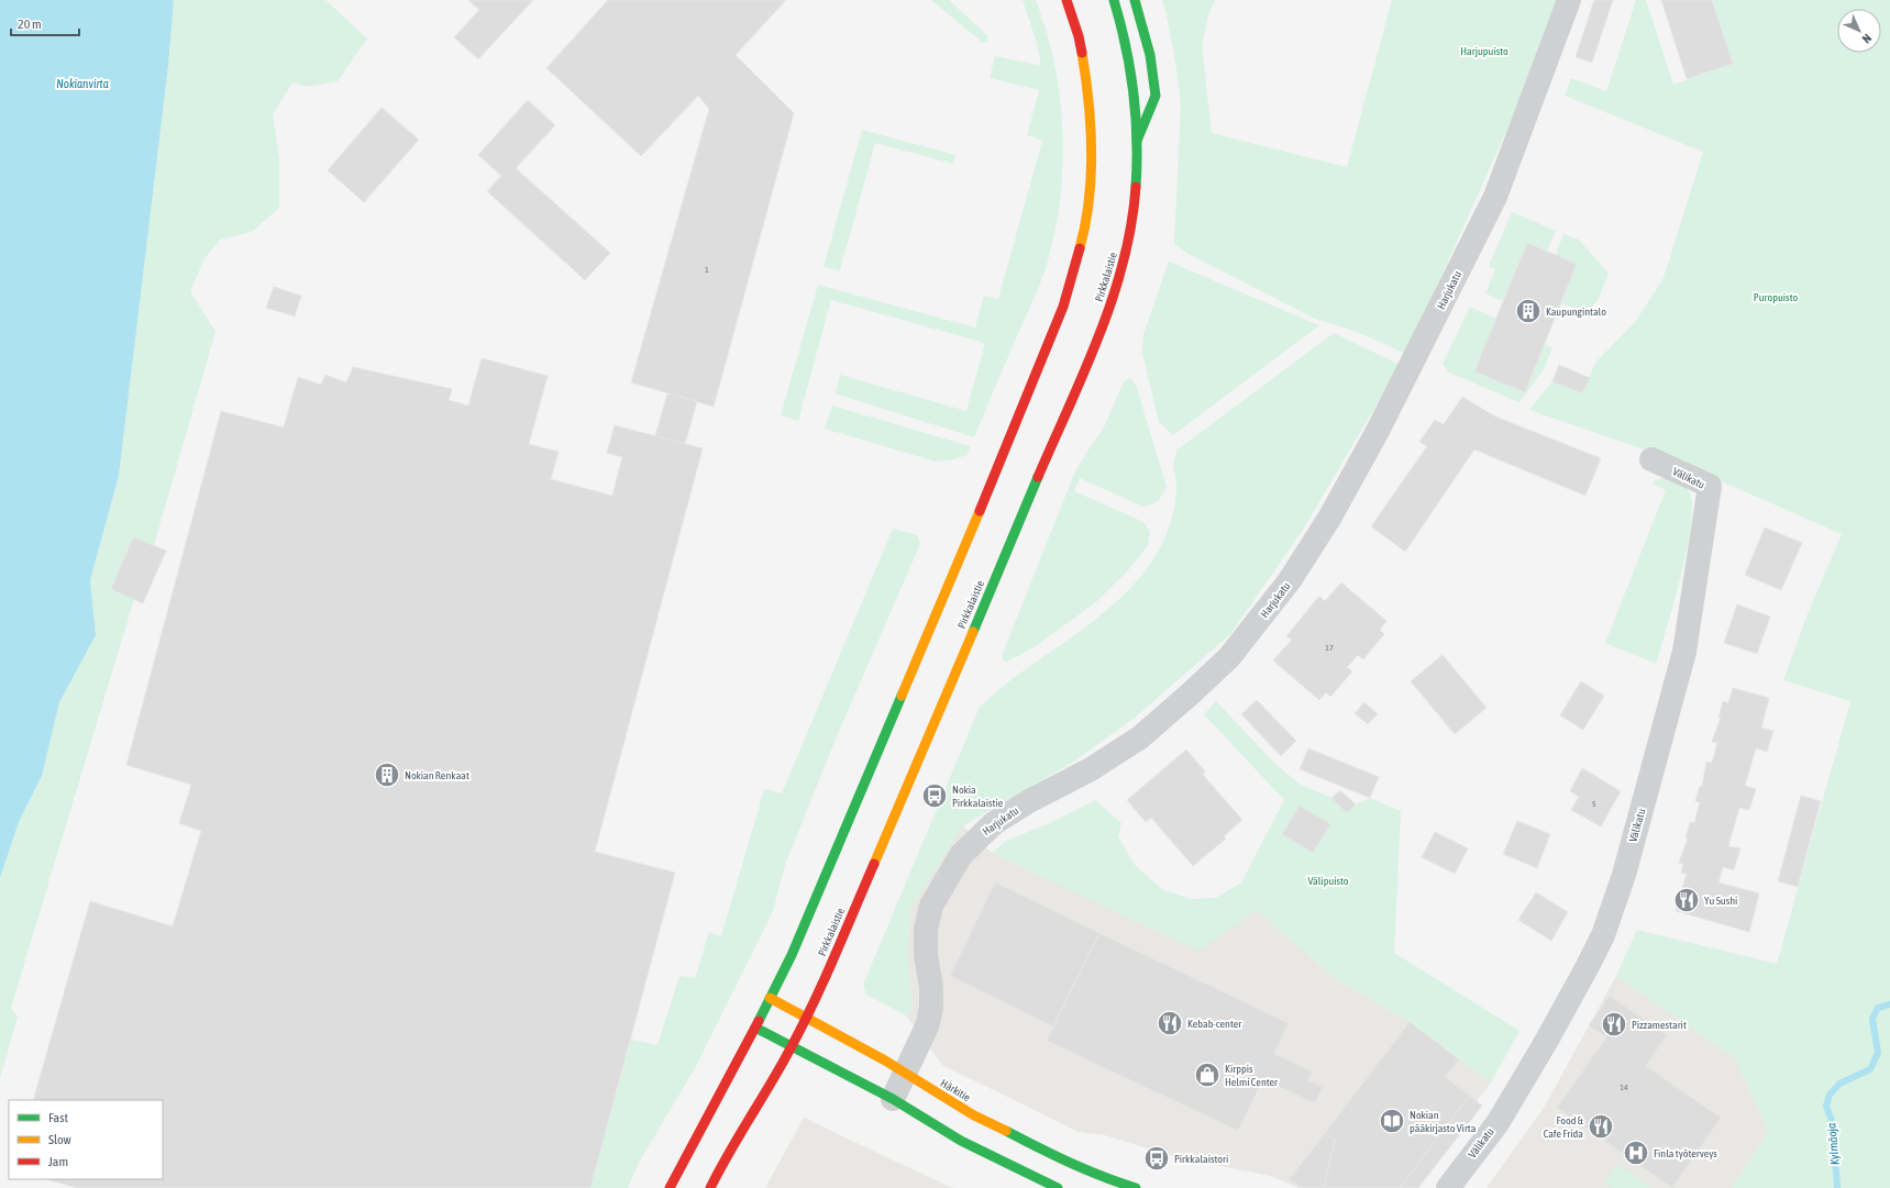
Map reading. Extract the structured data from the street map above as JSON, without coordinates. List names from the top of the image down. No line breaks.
{"streets":{"main road":["Pirkkalaistie","Härkitie"],"street":["Harjukatu","Välikatu"]},"crossings":[["Pirkkalaistie","Härkitie"],["Harjukatu","Härkitie"]],"water":["Nokianvirta","Kylmäoja"],"parks":["Harjupuisto","Puropuisto","Välipuisto"],"places":{"building":["Kaupungintalo","Nokian Renkaat"],"bus stop":["Nokia Pirkkalaistie","Pirkkalaistori"],"restaurant":["Yu Sushi","Kebab-center","Pizzamestarit","Food & Cafe Frida"],"shop":["Kirppis Helmi Center"],"library":["Nokian pääkirjasto Virta"],"hospital":["Finla työterveys"]},"house_numbers":["1","17","5","14"],"legend":["Fast","Slow","Jam"],"scale_bar":"20 m","north":"bottom right"}
